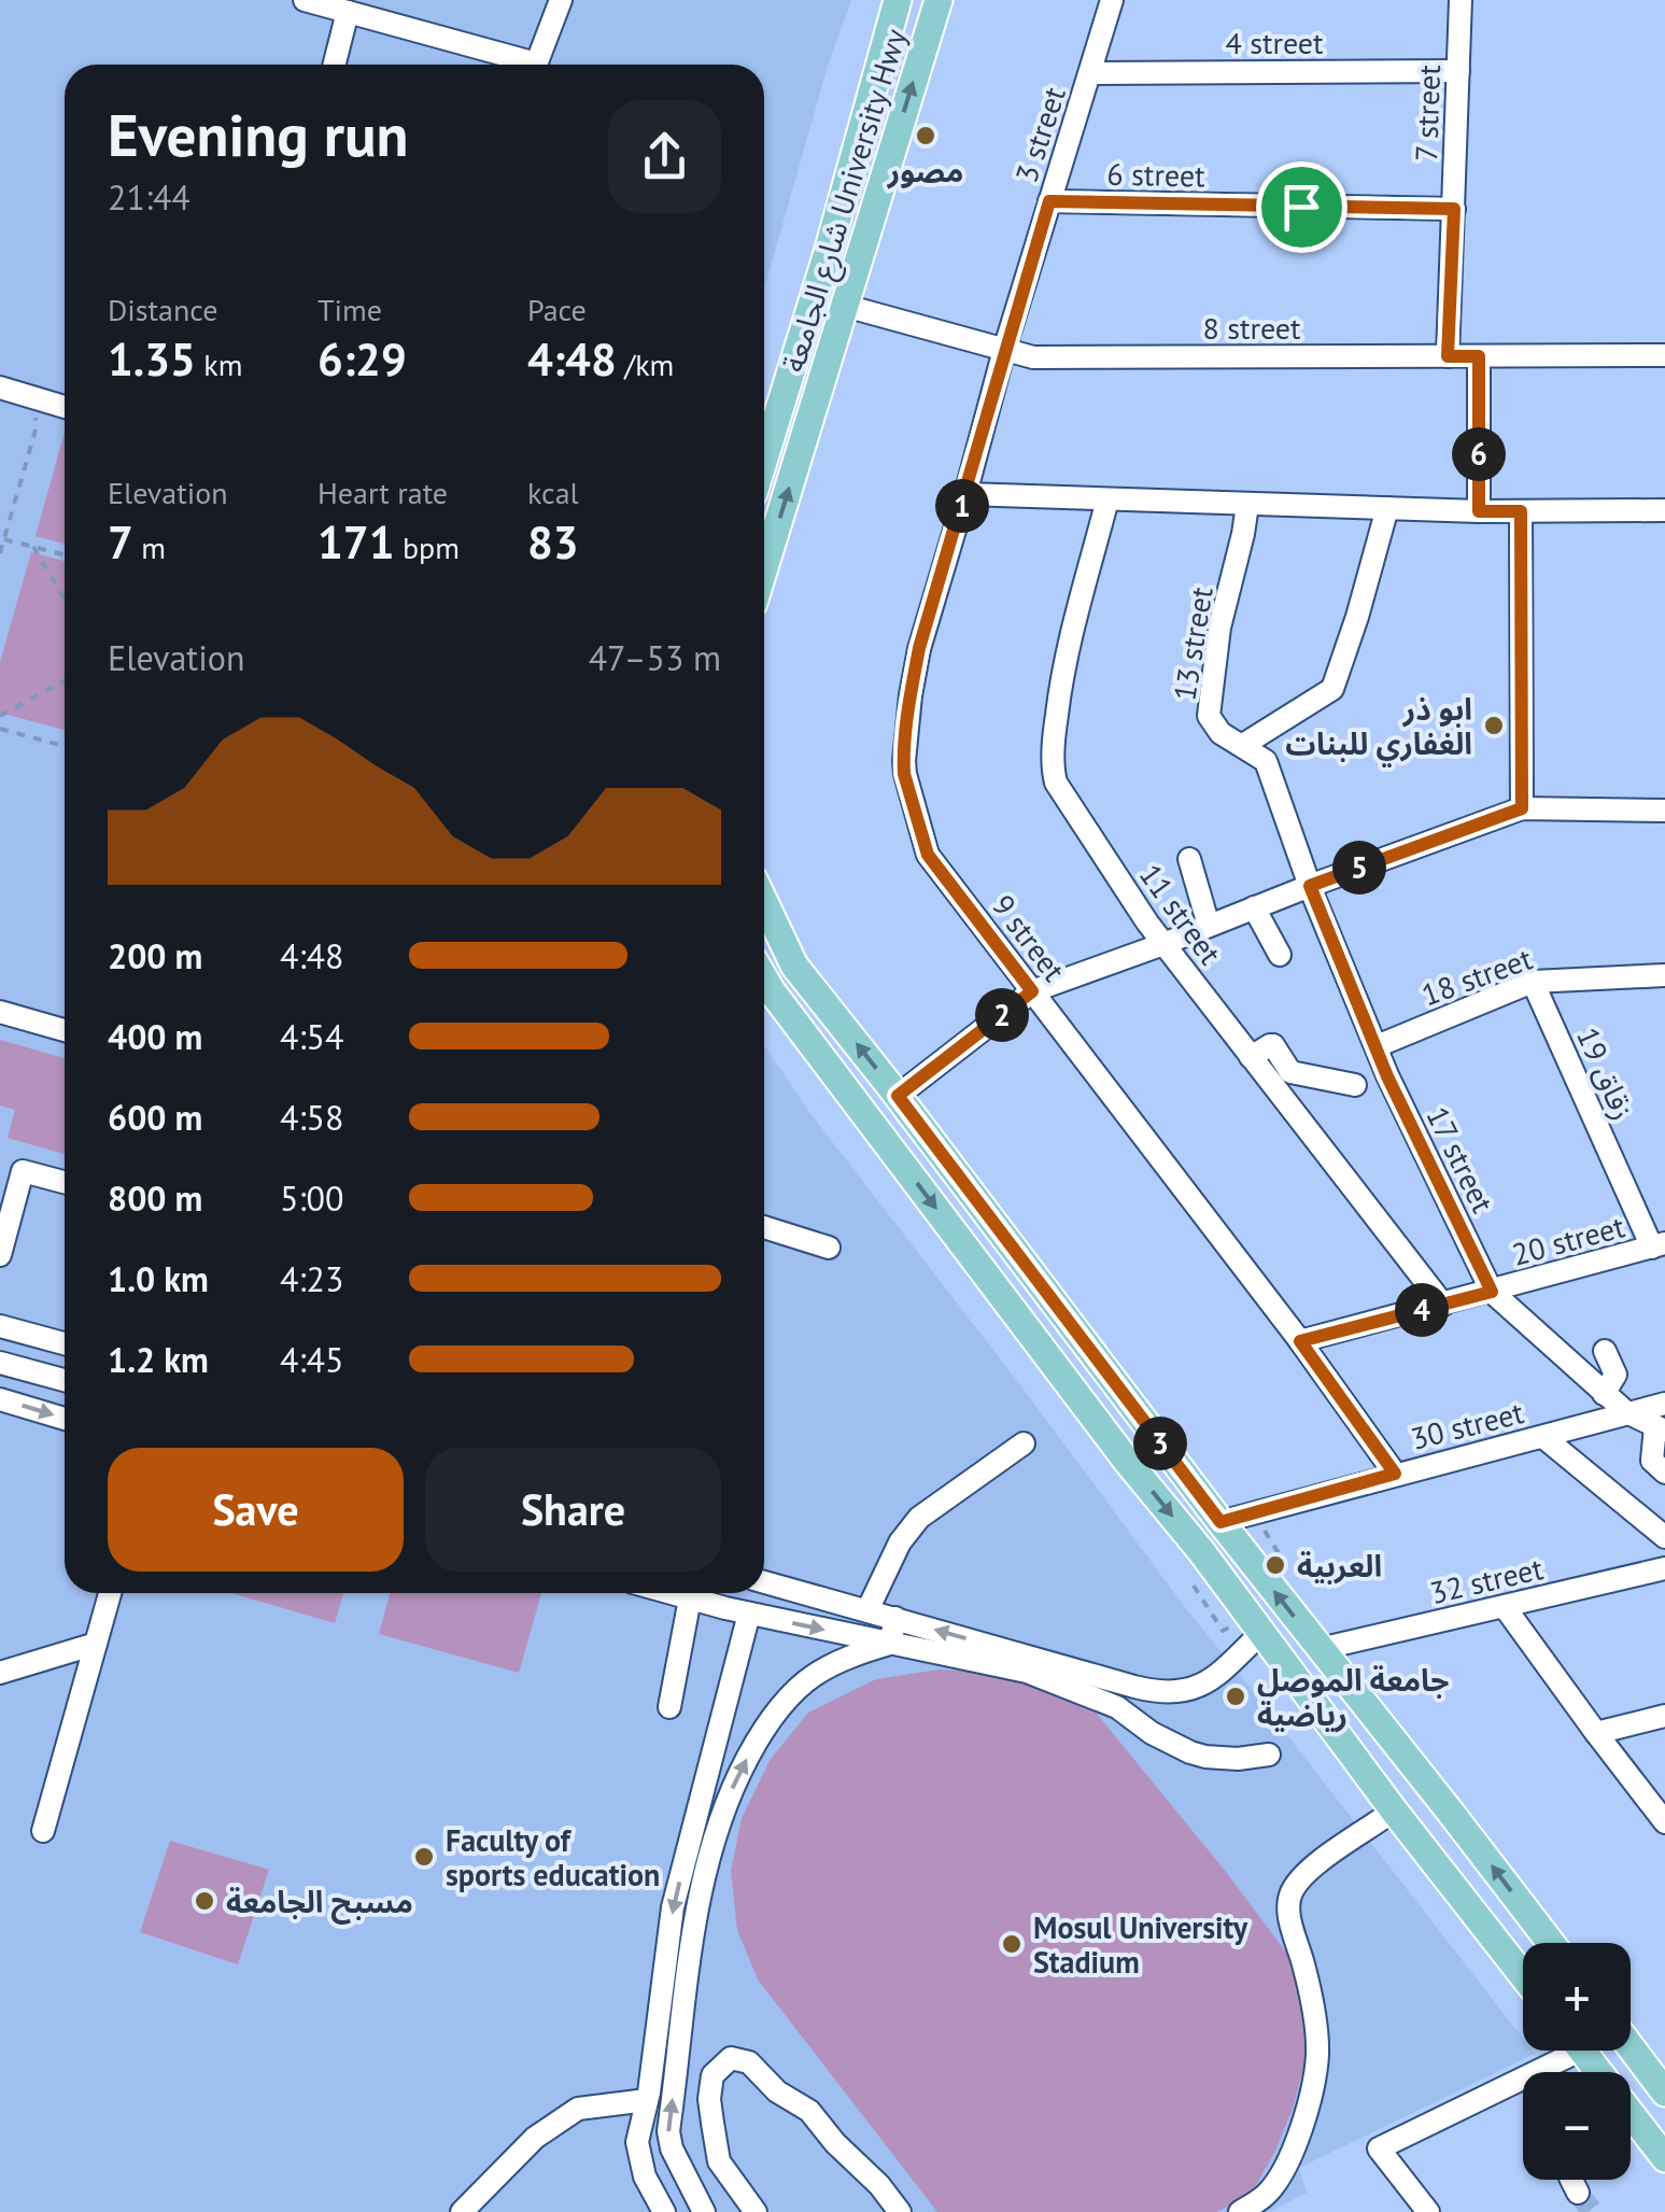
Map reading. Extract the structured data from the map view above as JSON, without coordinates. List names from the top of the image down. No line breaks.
{"streets":{"main road":["شارع الجامعة University Hwy"],"street":["4 street","7 street","3 street","6 street","8 street","13 street","11 street","9 street","18 street","زقاق 19","17 street","20 street","30 street","32 street"]},"crossings":[["4 street","7 street"],["4 street","3 street"],["7 street","6 street"],["7 street","8 street"],["3 street","6 street"],["3 street","8 street"],["3 street","9 street"],["شارع الجامعة University Hwy","8 street"],["8 street","9 street"],["13 street","17 street"],["11 street","20 street"],["9 street","20 street"],["9 street","30 street"],["18 street","زقاق 19"],["18 street","17 street"],["زقاق 19","20 street"],["17 street","20 street"],["17 street","30 street"]],"places":["مصور","ابو ذر الغفاري للبنات","العربية","جامعة الموصل رياضية","Faculty of sports education","مسبح الجامعة","Mosul University Stadium"],"page":{"heading":["Evening run","21:44"],"stats":[["Distance","1.35 km"],["Time","6:29"],["Pace","4:48 /km"],["Elevation","7 m"],["Heart rate","171 bpm"],["kcal","83"]],"pins":["6","1","5","2","4","3"],"chart":["Elevation","47–53 m"],"list":[{"name":"200 m","note":"4:48"},{"name":"400 m","note":"4:54"},{"name":"600 m","note":"4:58"},{"name":"800 m","note":"5:00"},{"name":"1.0 km","note":"4:23"},{"name":"1.2 km","note":"4:45"}],"buttons":["Save","Share"],"map_buttons":["+","−"]}}
